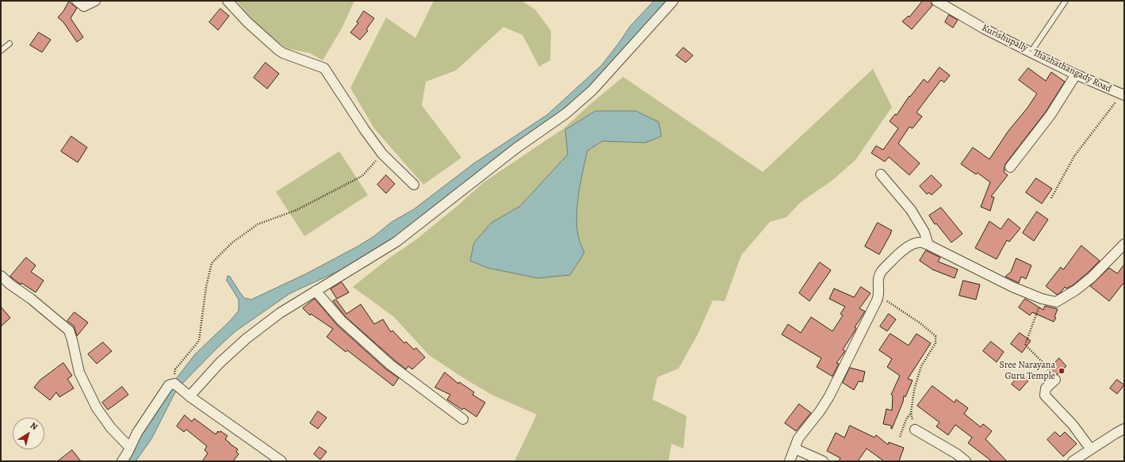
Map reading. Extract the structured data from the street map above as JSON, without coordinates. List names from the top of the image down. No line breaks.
{"streets":{"street":["Kurishupally - Thazhathangady Road"]},"places":["Sree Narayana Guru Temple"],"north":"top right"}
